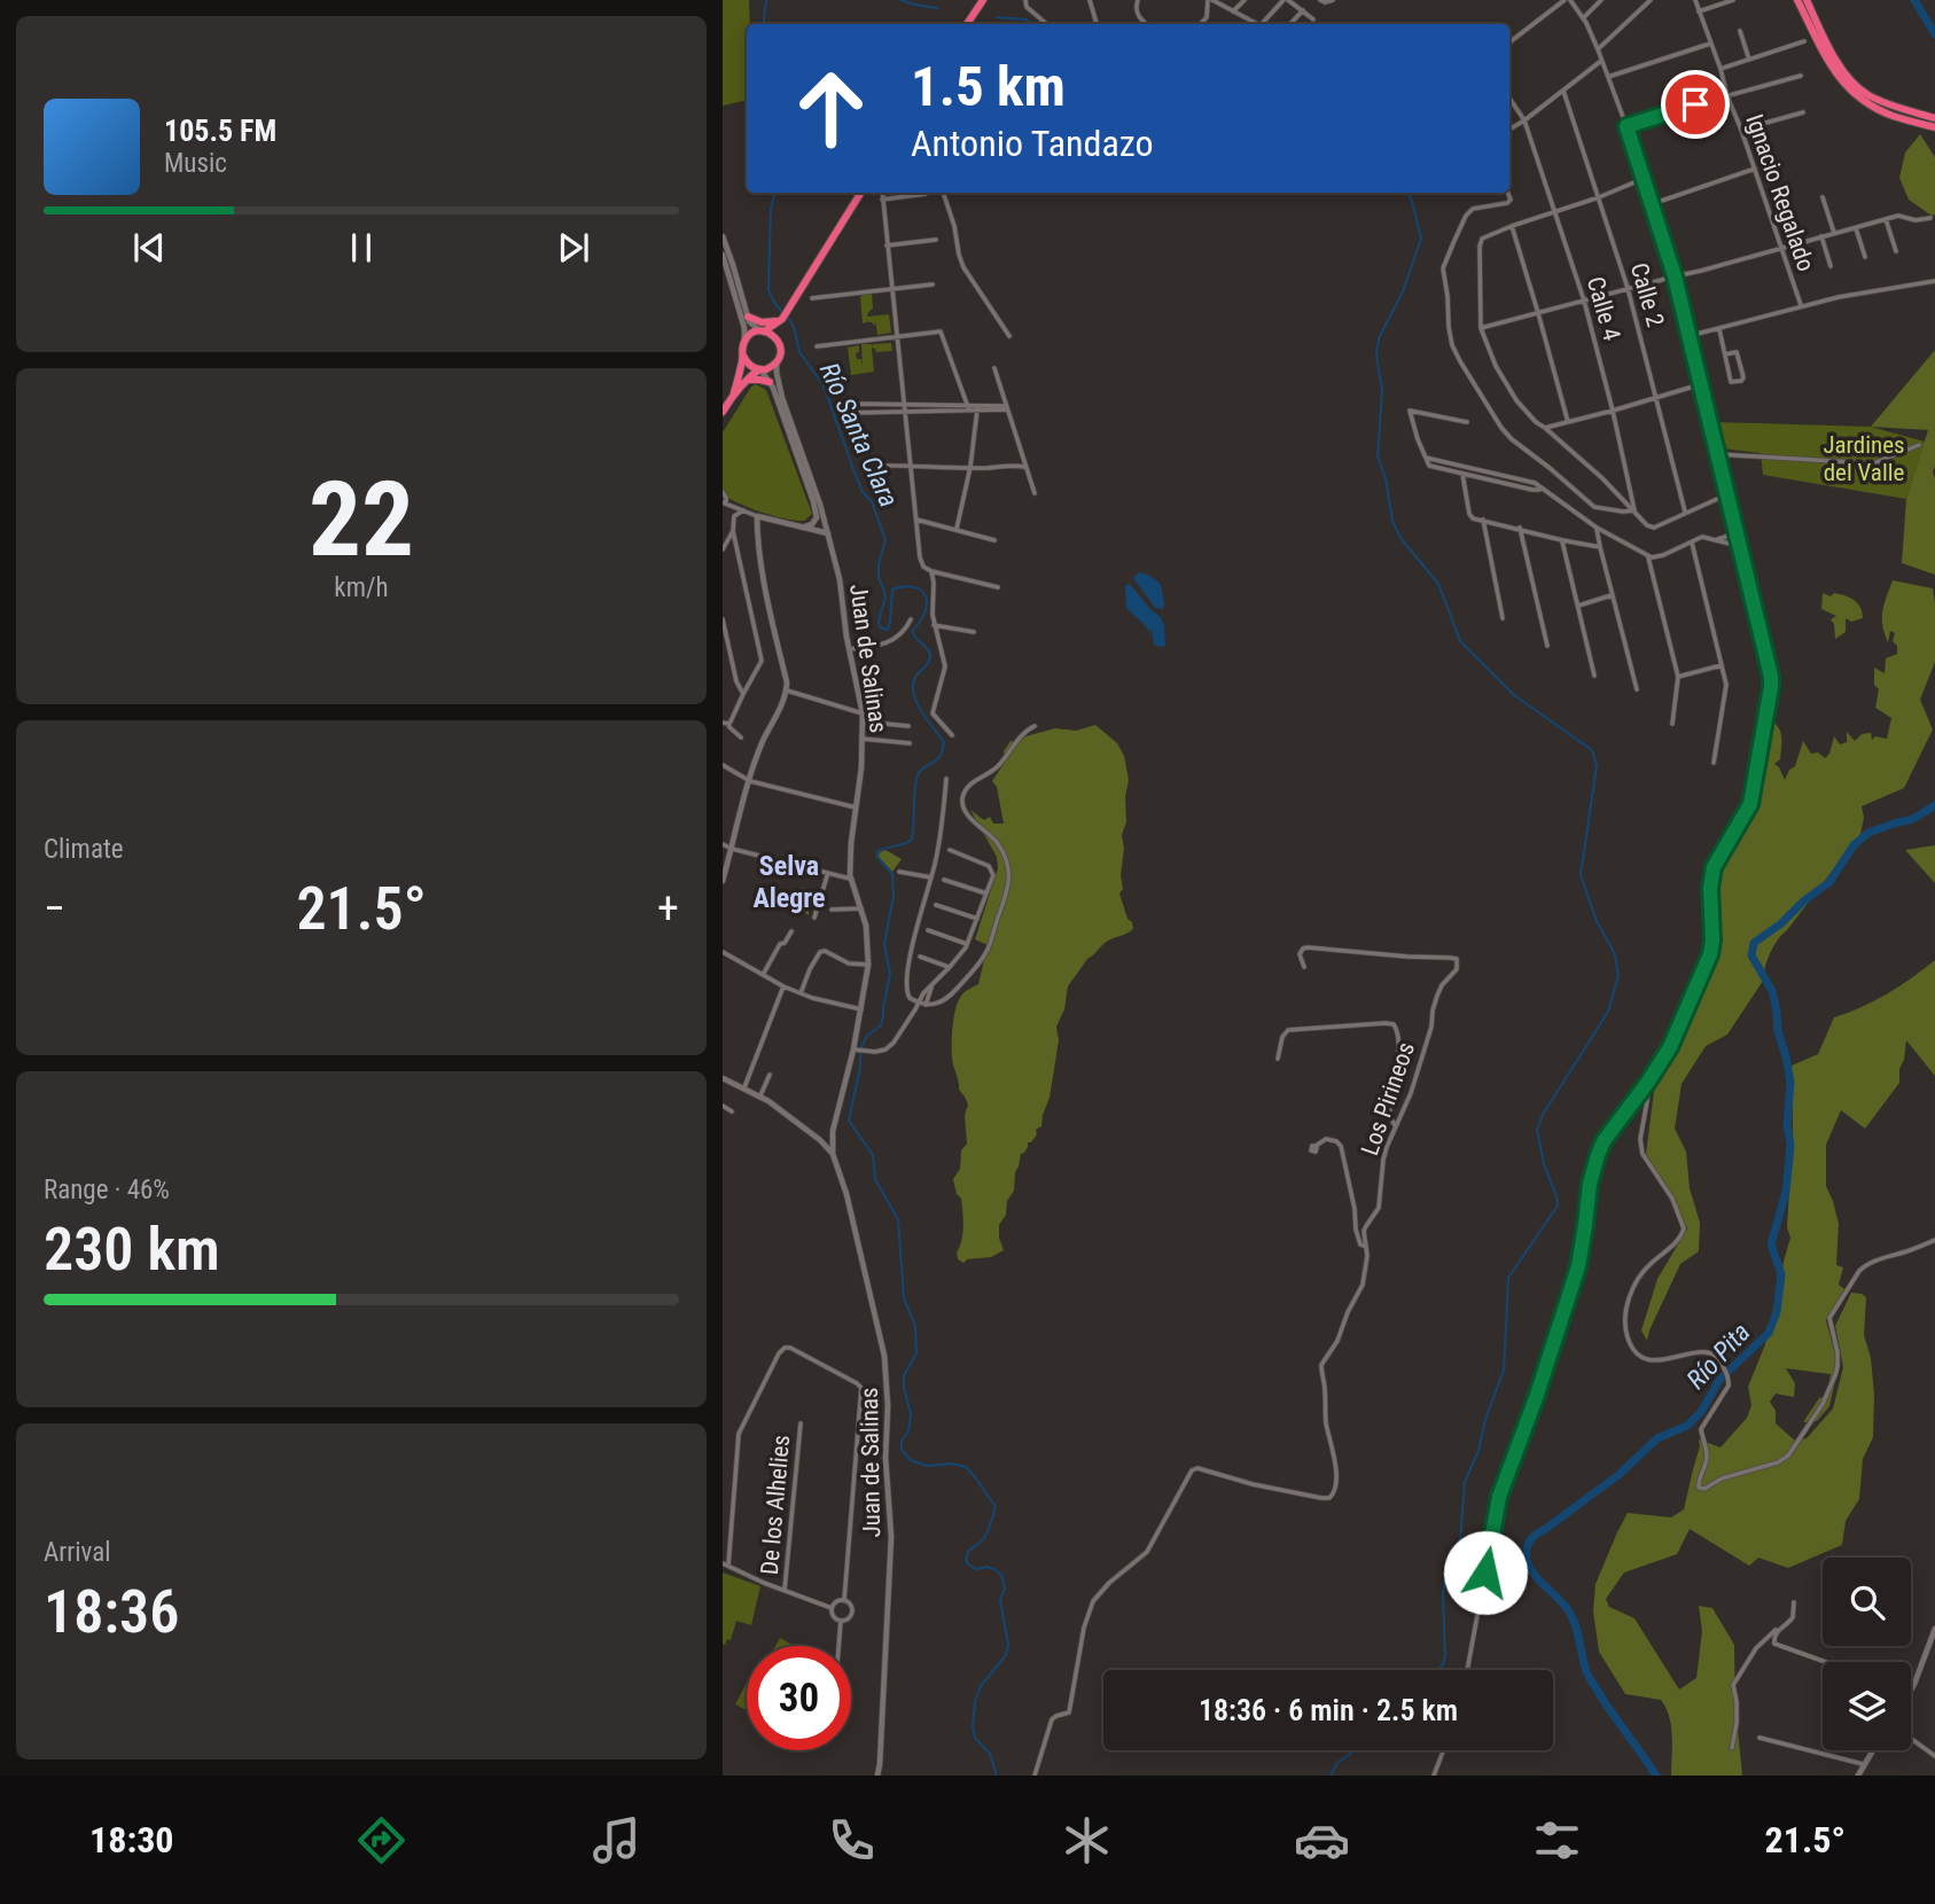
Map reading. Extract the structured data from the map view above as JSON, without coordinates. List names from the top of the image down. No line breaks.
{"streets":{"street":["Ignacio Regalado","Calle 2","Calle 4","Juan de Salinas","Los Pirineos","De los Alhelies"]},"districts":["Selva Alegre"],"water":["Río Santa Clara","Río Pita"],"parks":["Jardines del Valle"],"page":{"turn":["1.5 km","Antonio Tandazo"],"song":["105.5 FM","Music"],"tile":[["22","km/h"],"Climate",["Range · 46%","230 km"],["Arrival","18:36"]],"heat":["−","21.5°","+"],"limit":"30","trip":"18:36 · 6 min · 2.5 km","tabs":["18:30","21.5°"]}}
